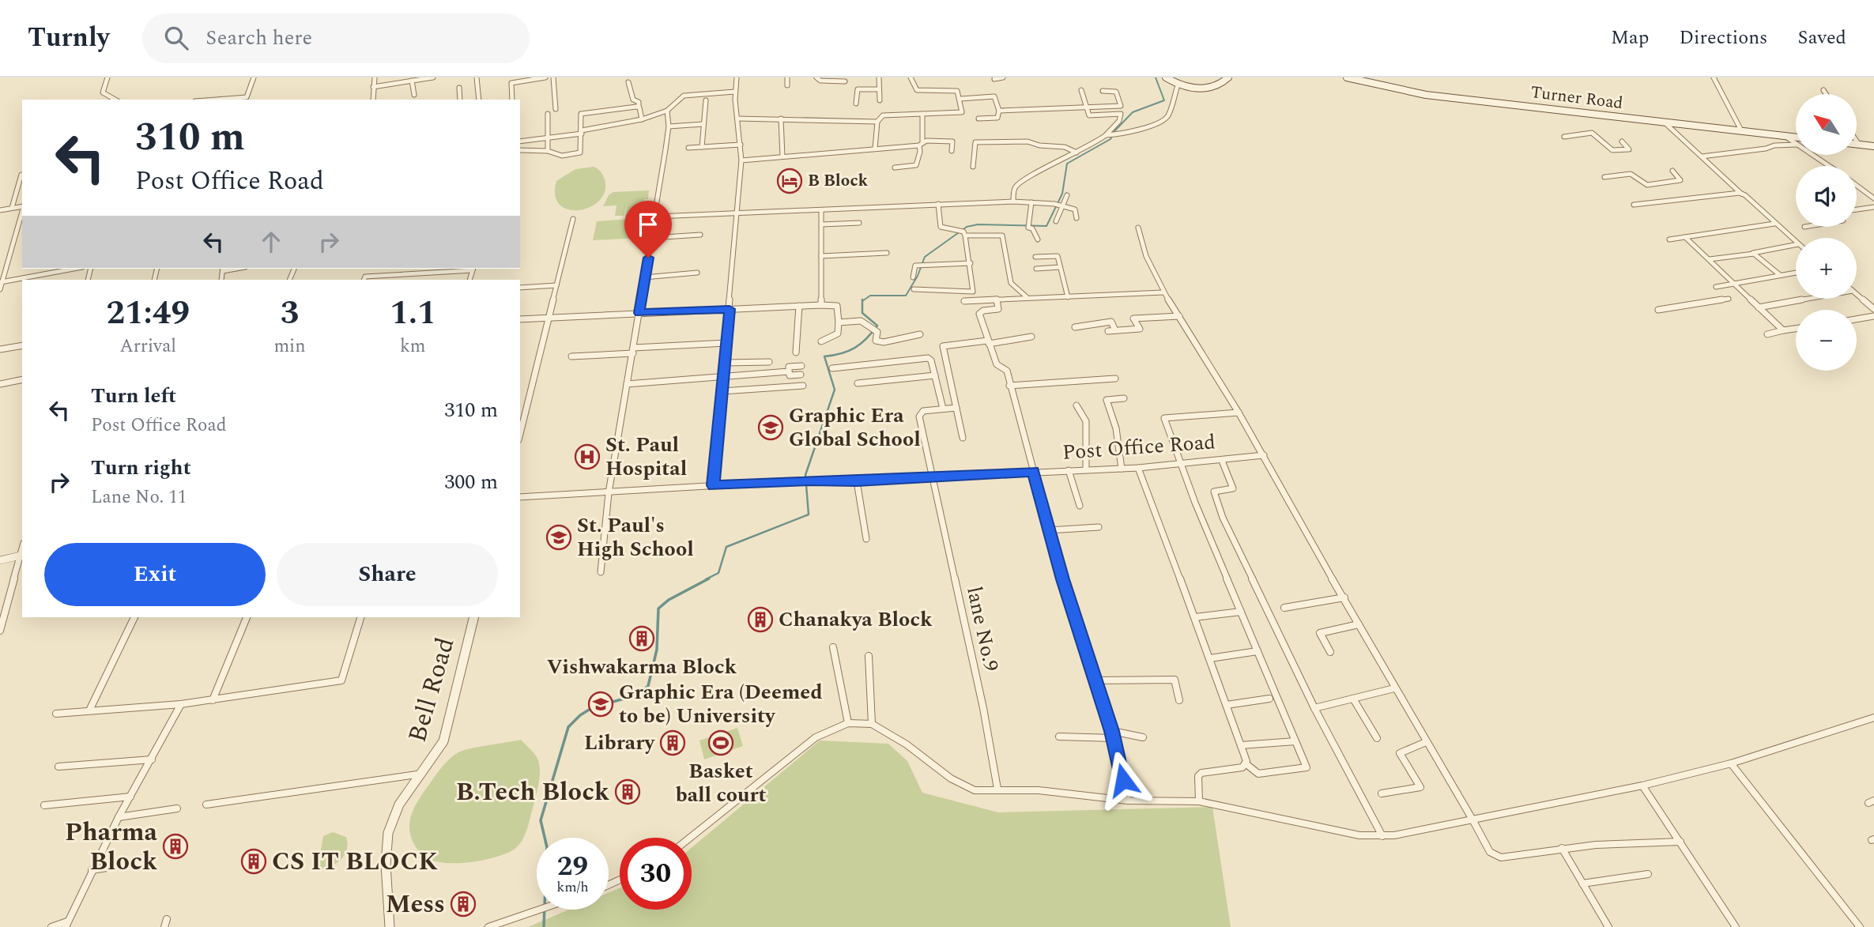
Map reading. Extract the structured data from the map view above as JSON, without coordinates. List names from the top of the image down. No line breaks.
{"streets":{"main road":["Turner Road"],"street":["Post Office Road","lane No.9","Bell Road"]},"crossings":[["Post Office Road","lane No.9"]],"places":{"hotel":["B Block"],"school or university":["Graphic Era Global School","St. Paul's High School","Graphic Era (Deemed to be) University"],"hospital":["St. Paul Hospital"],"building":["Chanakya Block","Vishwakarma Block","Library","B.Tech Block","Pharma Block","CS IT BLOCK","Mess"],"sports":["Basket ball court"]},"north":"top left","page":{"header":"Turnly","search":"Search here","nav":["Map","Directions","Saved"],"map_buttons":["+","−"],"turn":["310 m","Post Office Road"],"eta":["21:49","Arrival","3","min","1.1","km"],"list":[{"name":"Turn left","note":"Post Office Road","value":"310 m"},{"name":"Turn right","note":"Lane No. 11","value":"300 m"}],"buttons":["Exit","Share"],"speed":"29 km/h","limit":"30"}}
